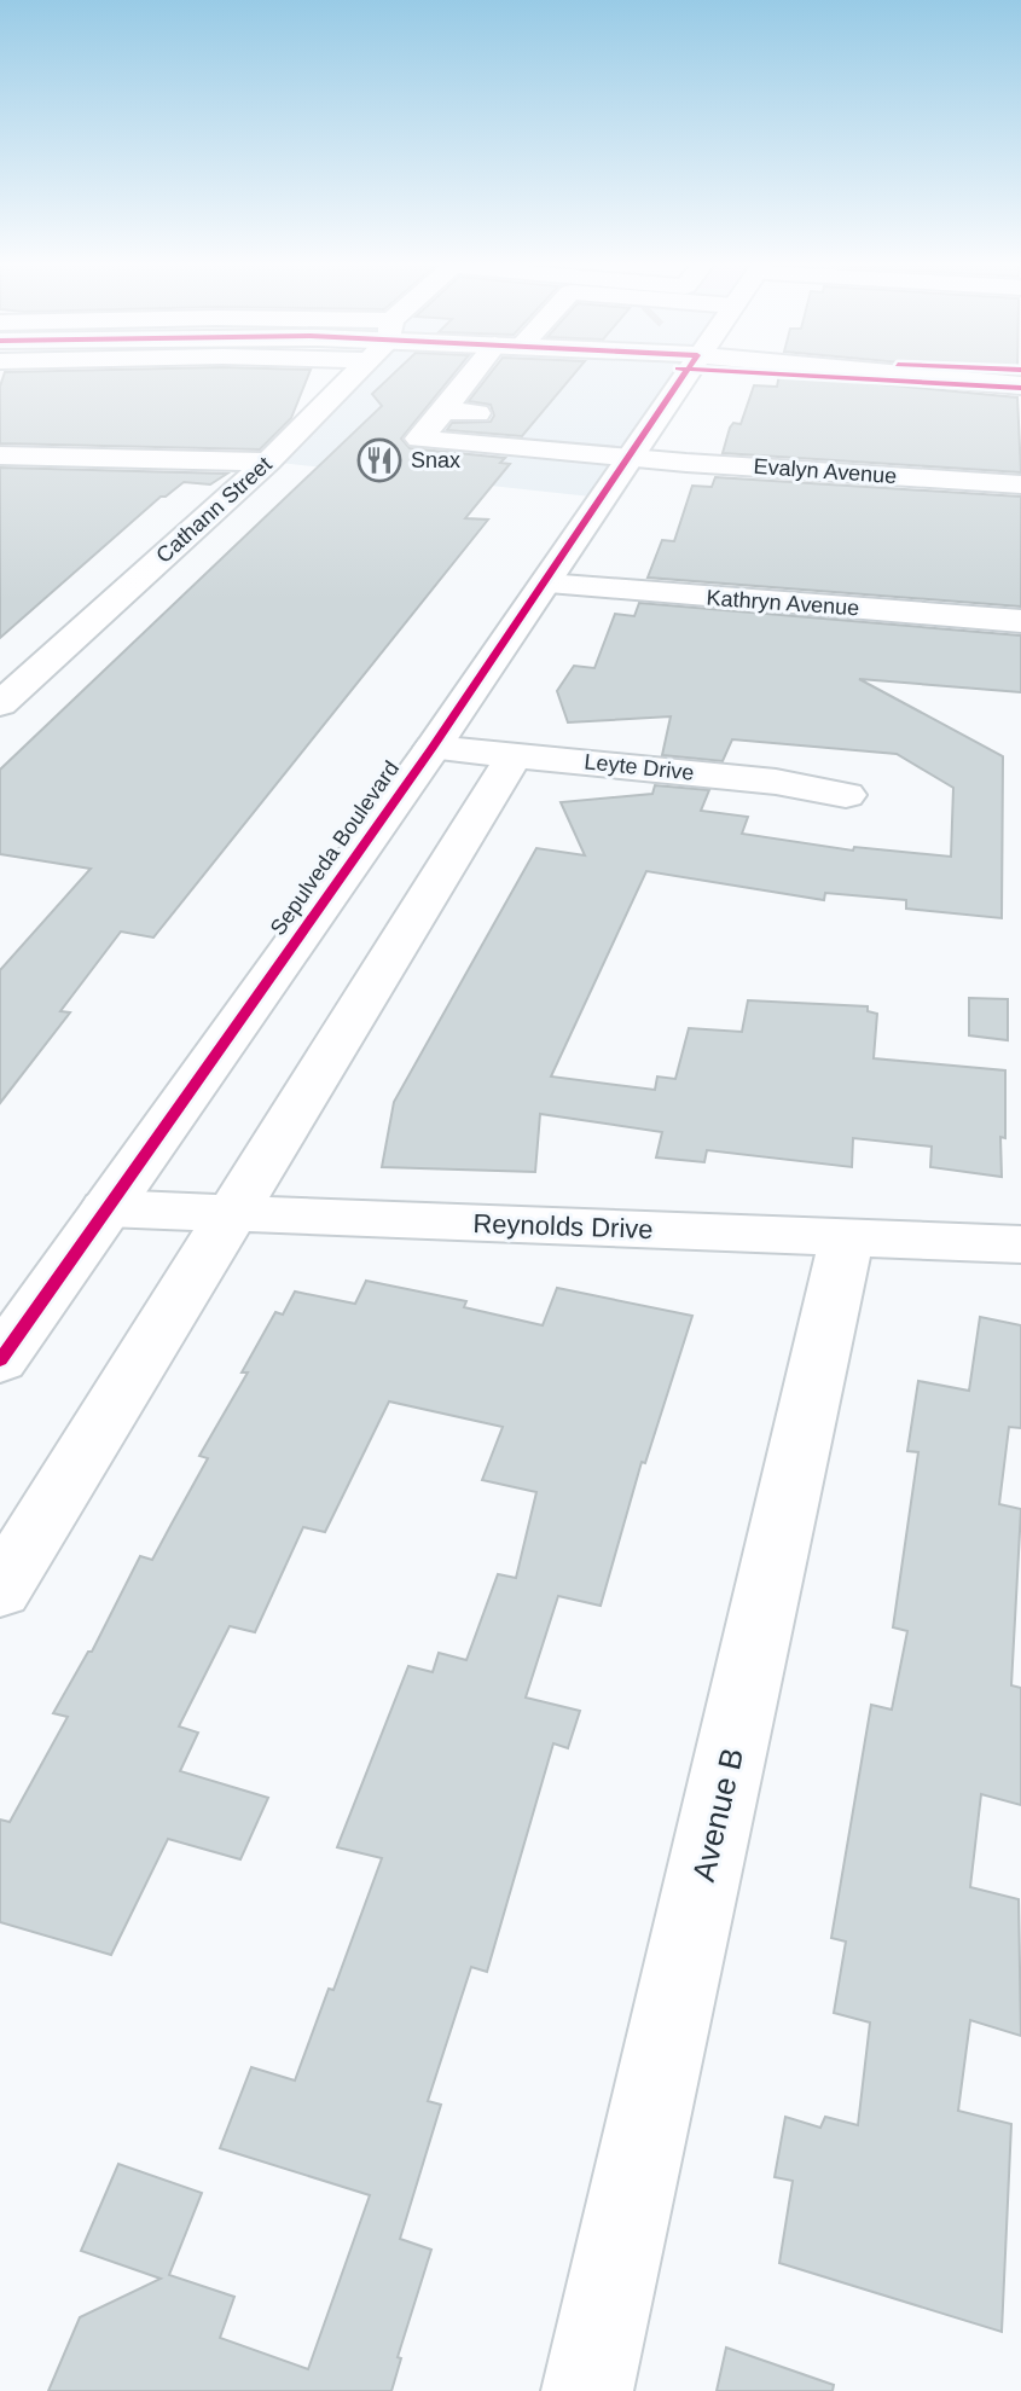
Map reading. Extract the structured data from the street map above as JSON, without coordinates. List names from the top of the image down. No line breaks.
{"streets":{"street":["Evalyn Avenue","Cathann Street","Kathryn Avenue","Leyte Drive","Sepulveda Boulevard","Reynolds Drive","Avenue B"]},"crossings":[["Evalyn Avenue","Sepulveda Boulevard"],["Kathryn Avenue","Sepulveda Boulevard"],["Leyte Drive","Sepulveda Boulevard"],["Sepulveda Boulevard","Reynolds Drive"],["Reynolds Drive","Avenue B"]],"places":{"restaurant":["Snax"]}}
